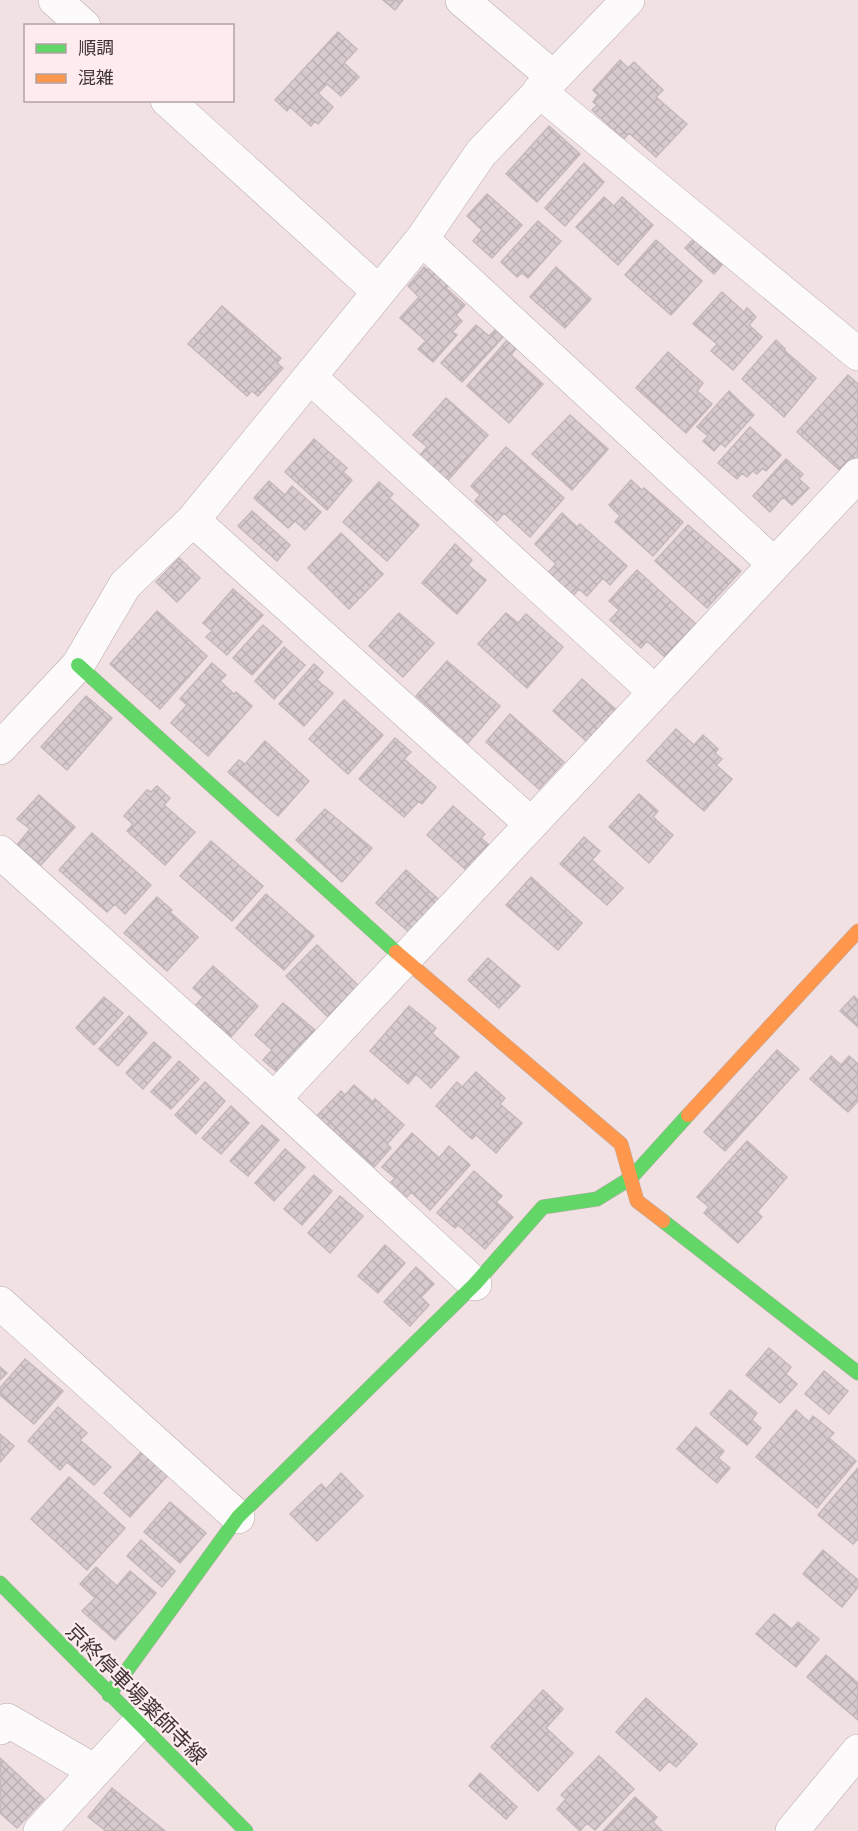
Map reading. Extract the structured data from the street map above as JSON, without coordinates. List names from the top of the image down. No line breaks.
{"streets":{"street":["京終停車場薬師寺線"]},"legend":["順調","混雑"]}
